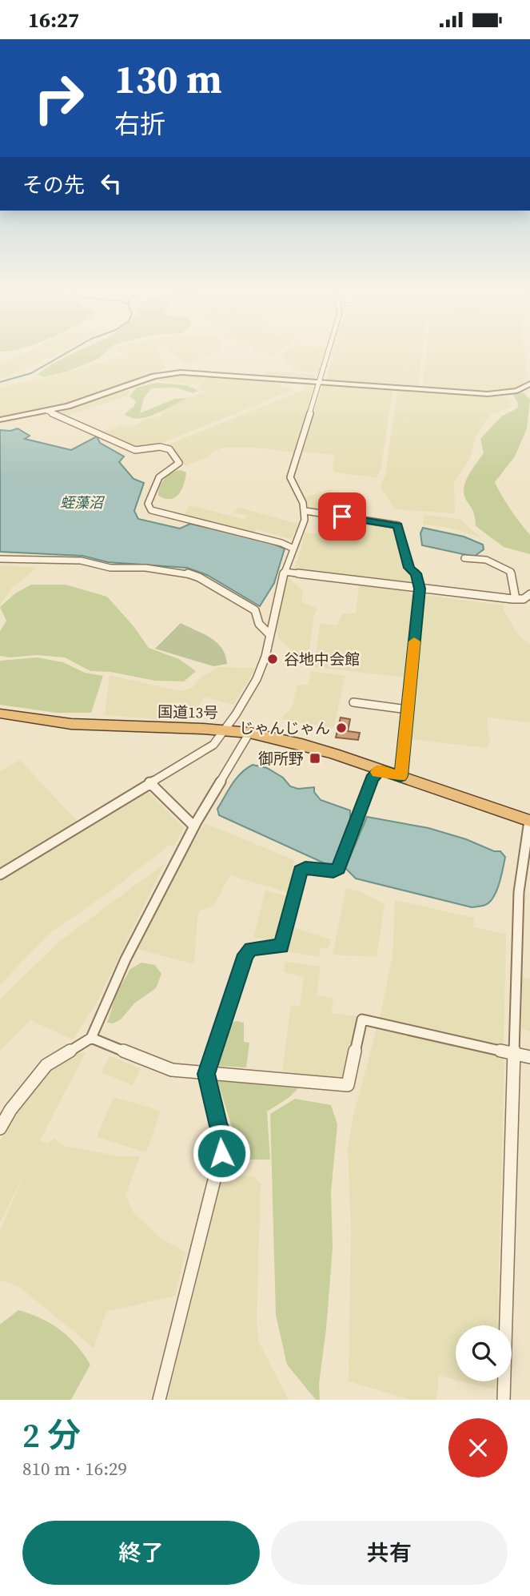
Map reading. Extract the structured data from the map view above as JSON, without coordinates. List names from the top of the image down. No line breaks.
{"streets":{"highway":["国道13号"]},"water":["蛭藻沼"],"places":{"other":["谷地中会館","じゃんじゃん"],"transit":["御所野"]},"page":{"status":"16:27","turn":["130 m","右折"],"then":"その先","heading":["2 分","810 m · 16:29"],"buttons":["終了","共有"]}}
